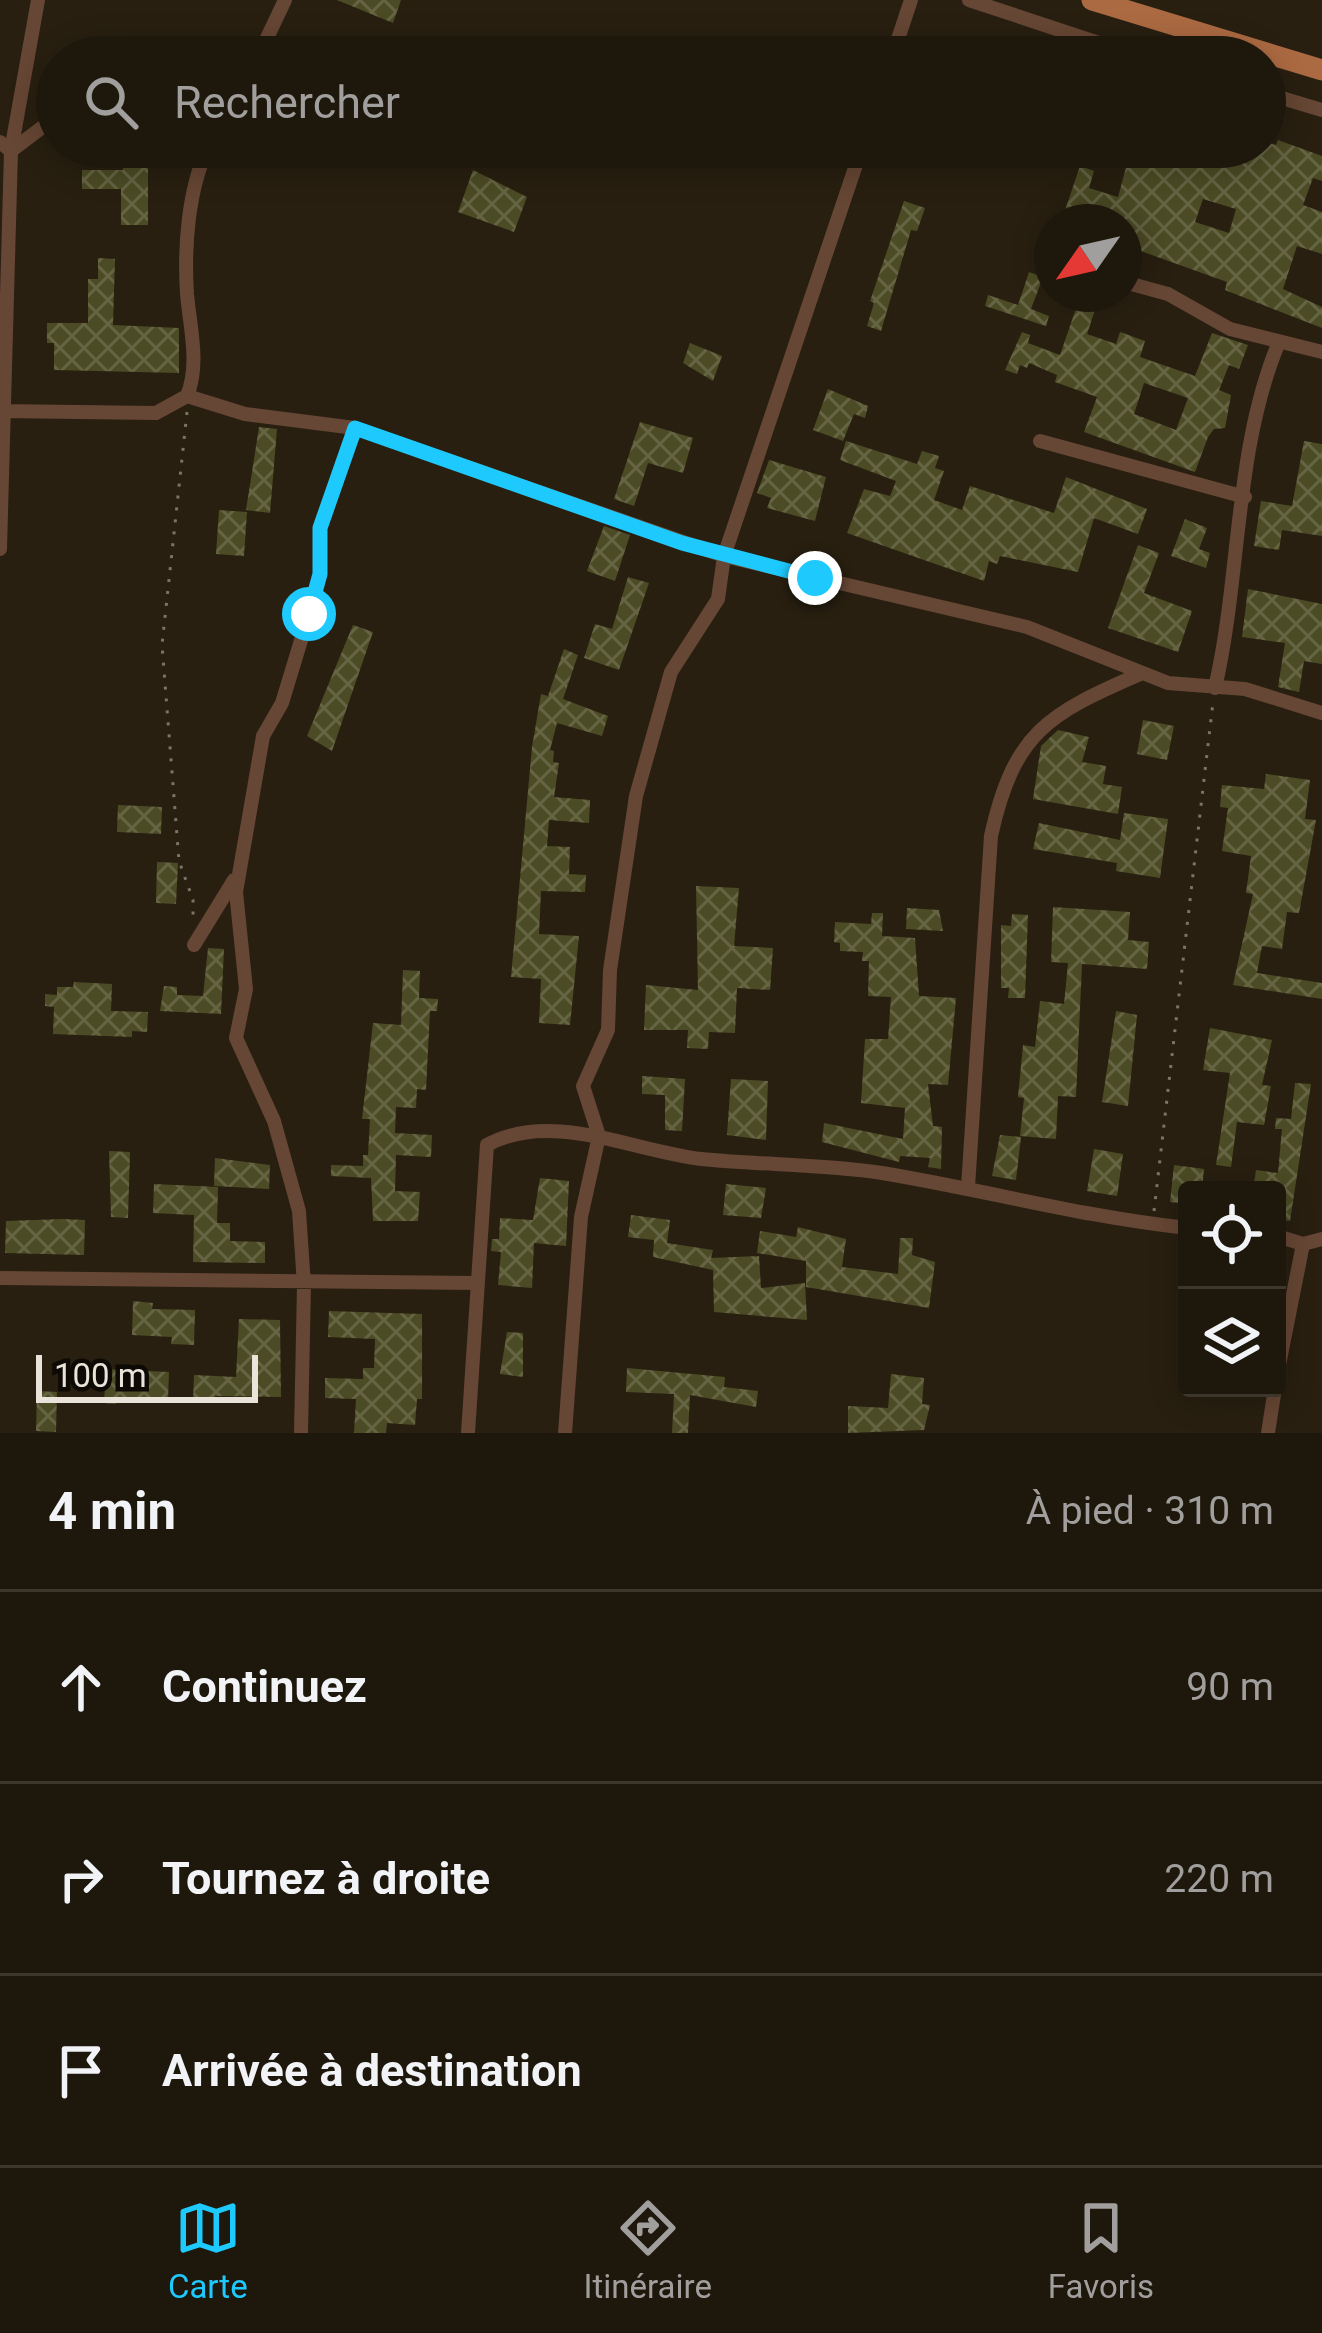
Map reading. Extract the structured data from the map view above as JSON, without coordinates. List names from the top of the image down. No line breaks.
{"scale_bar":"100 m","north":"bottom left","page":{"search":"Rechercher","scale":"100 m","heading":["4 min","À pied · 310 m"],"list":[["Continuez","90 m"],["Tournez à droite","220 m"],"Arrivée à destination"],"nav":["Carte","Itinéraire","Favoris"]}}
